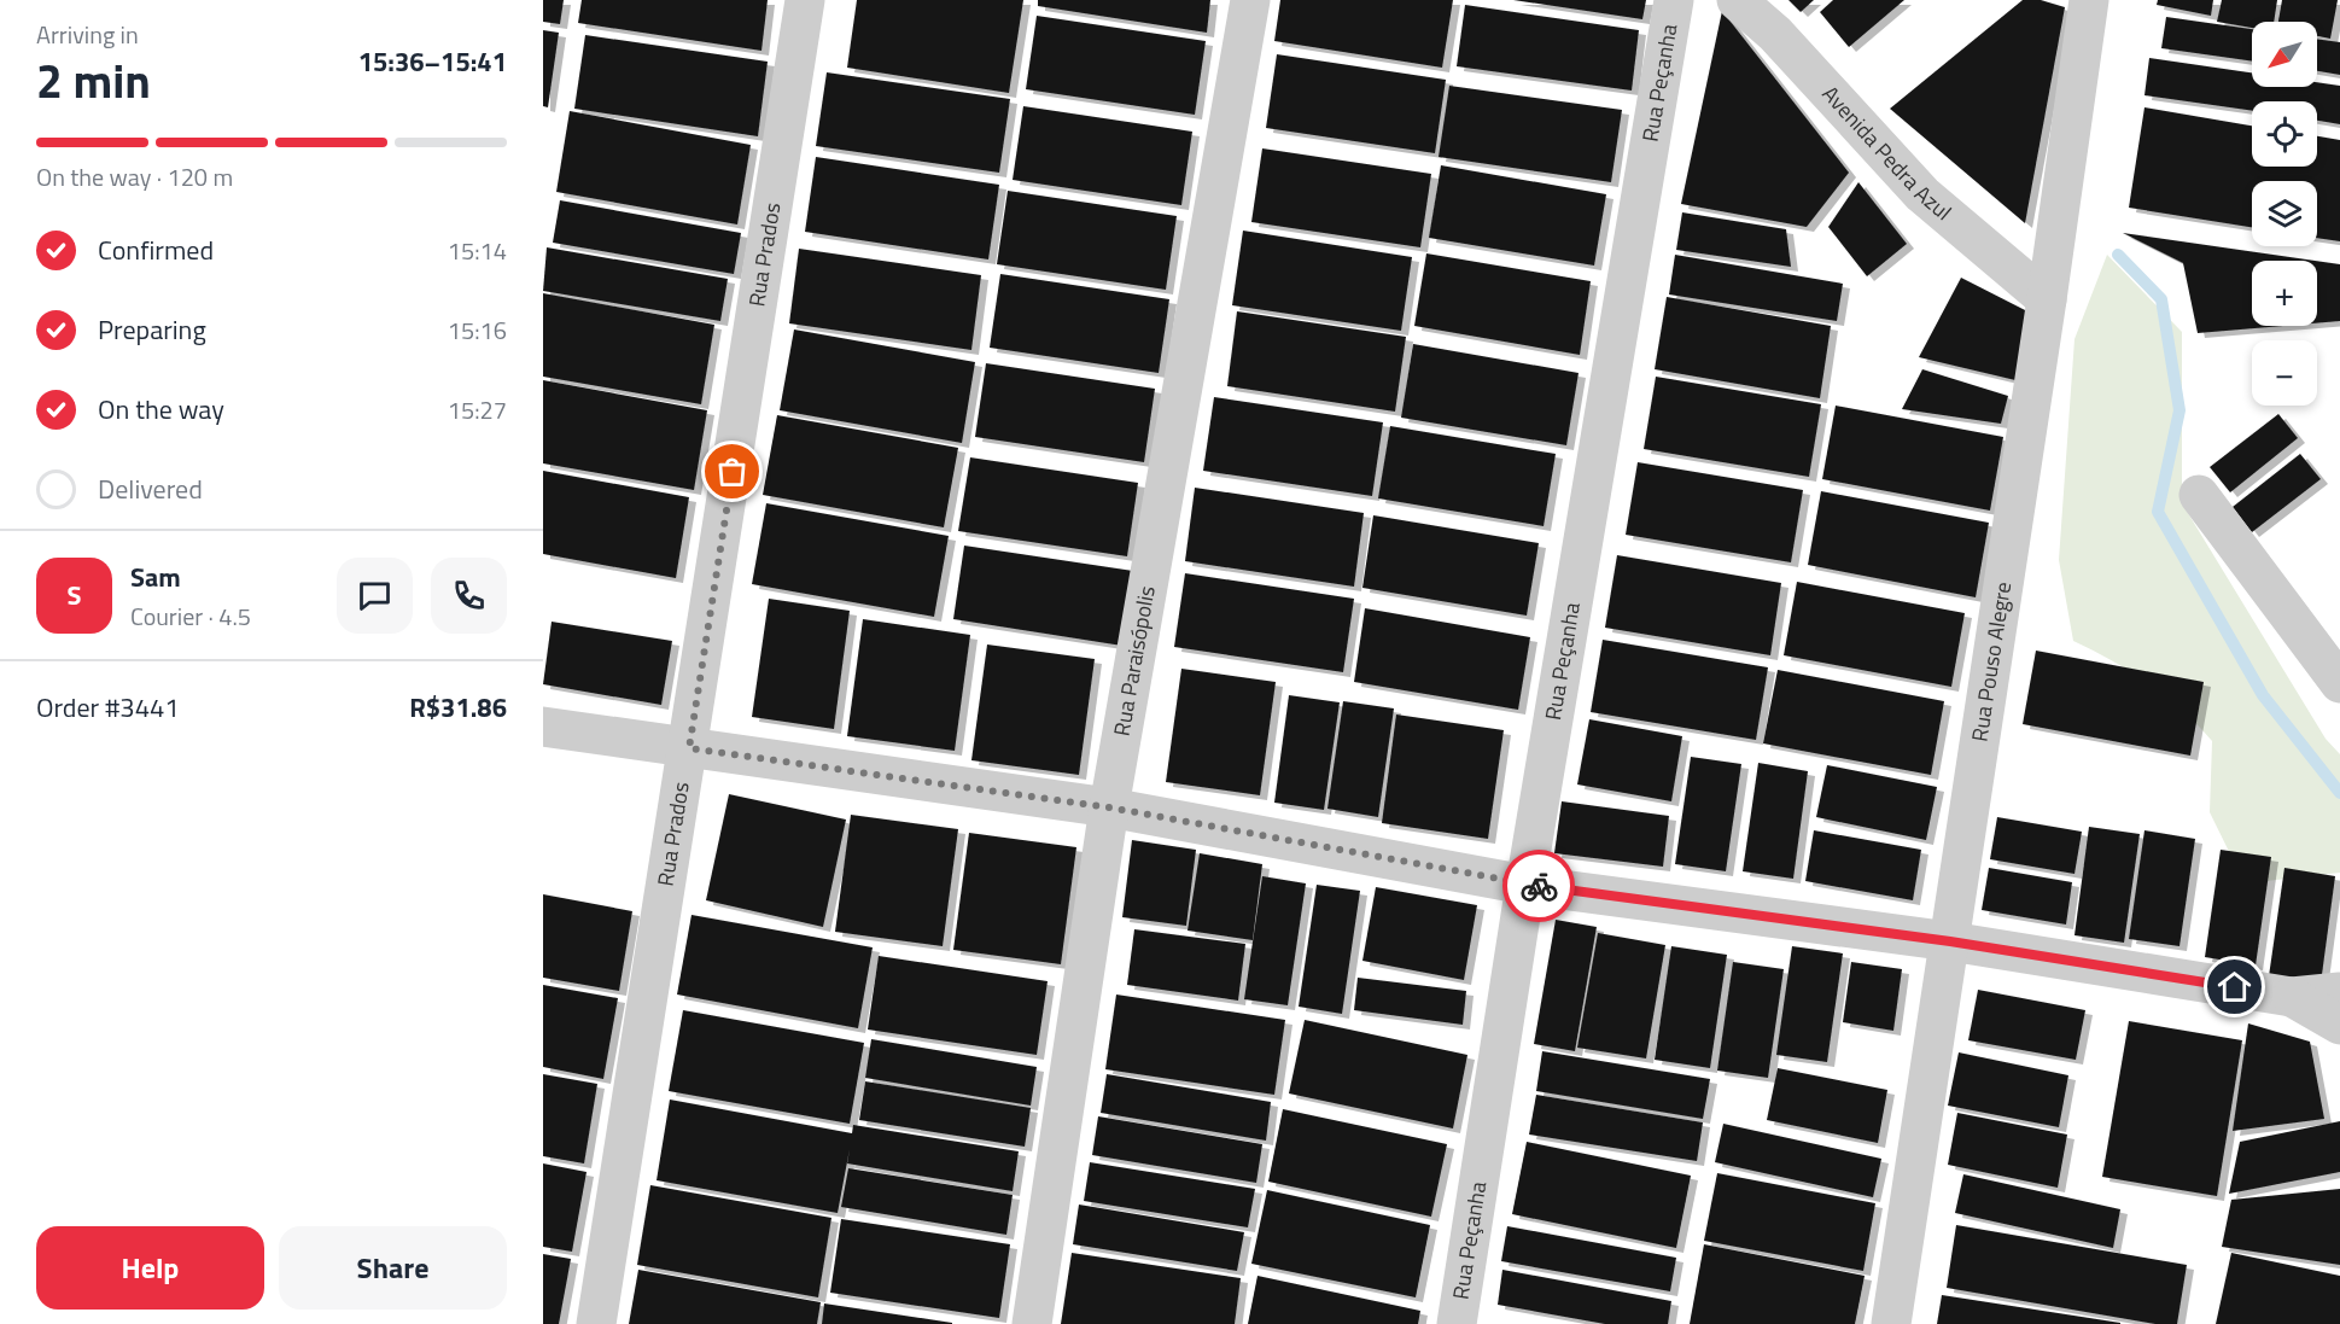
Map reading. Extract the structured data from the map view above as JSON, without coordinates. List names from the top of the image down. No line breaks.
{"streets":{"street":["Rua Peçanha","Avenida Pedra Azul","Rua Prados","Rua Paraisópolis","Rua Pouso Alegre"]},"crossings":[["Avenida Pedra Azul","Rua Pouso Alegre"]],"north":"bottom left","page":{"heading":["2 min","Arriving in","15:36–15:41"],"panel":["Sam","Courier · 4.5","Order #3441","R$31.86"],"map_buttons":["+","−"],"bar":"On the way · 120 m","list":[["Confirmed","15:14"],["Preparing","15:16"],["On the way","15:27"],"Delivered"],"round":"S","buttons":["Help","Share"]}}
